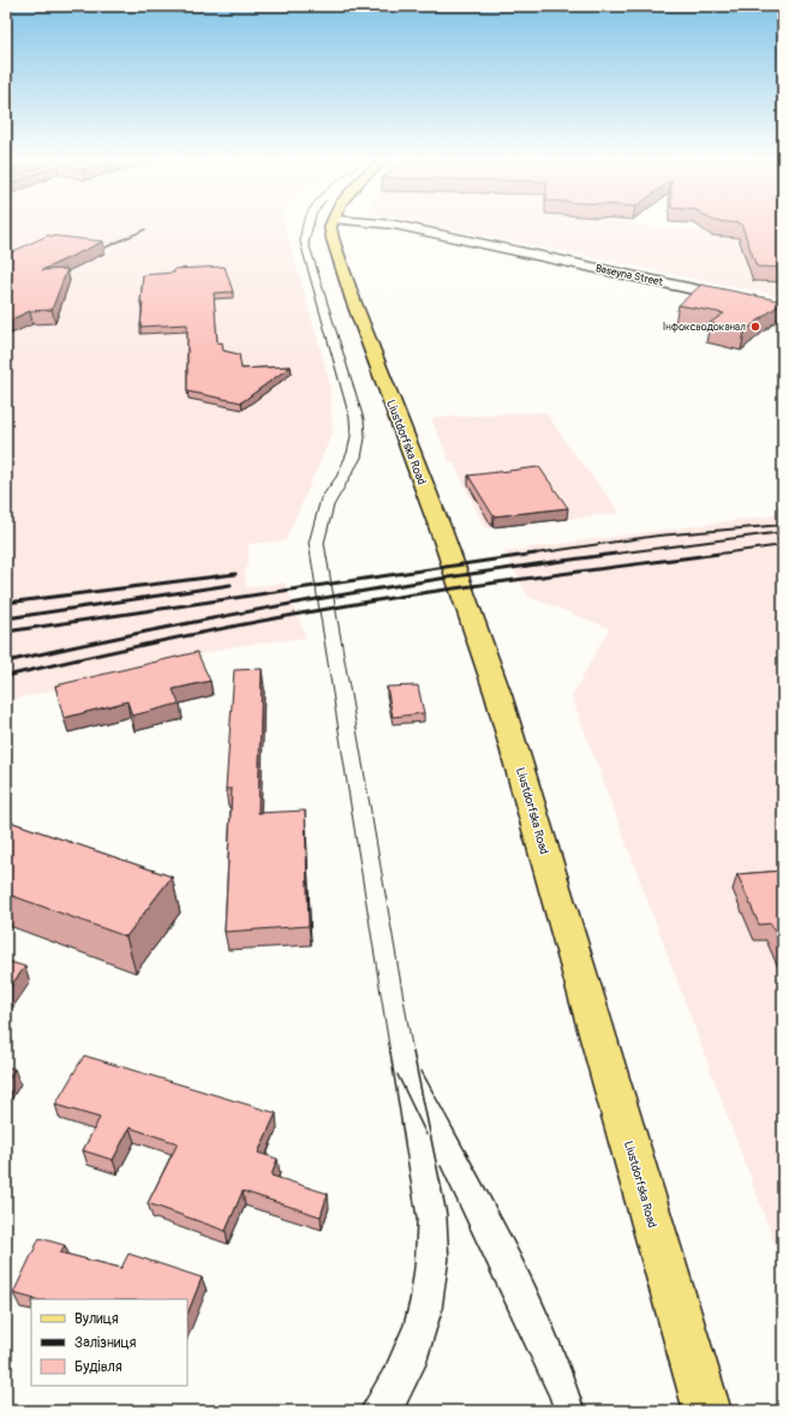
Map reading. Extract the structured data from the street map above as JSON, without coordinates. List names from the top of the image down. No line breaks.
{"streets":{"main road":["Liustdorfska Road"],"street":["Baseyna Street"]},"places":["Інфоксводоканал"],"legend":["Вулиця","Залізниця","Будівля"]}
